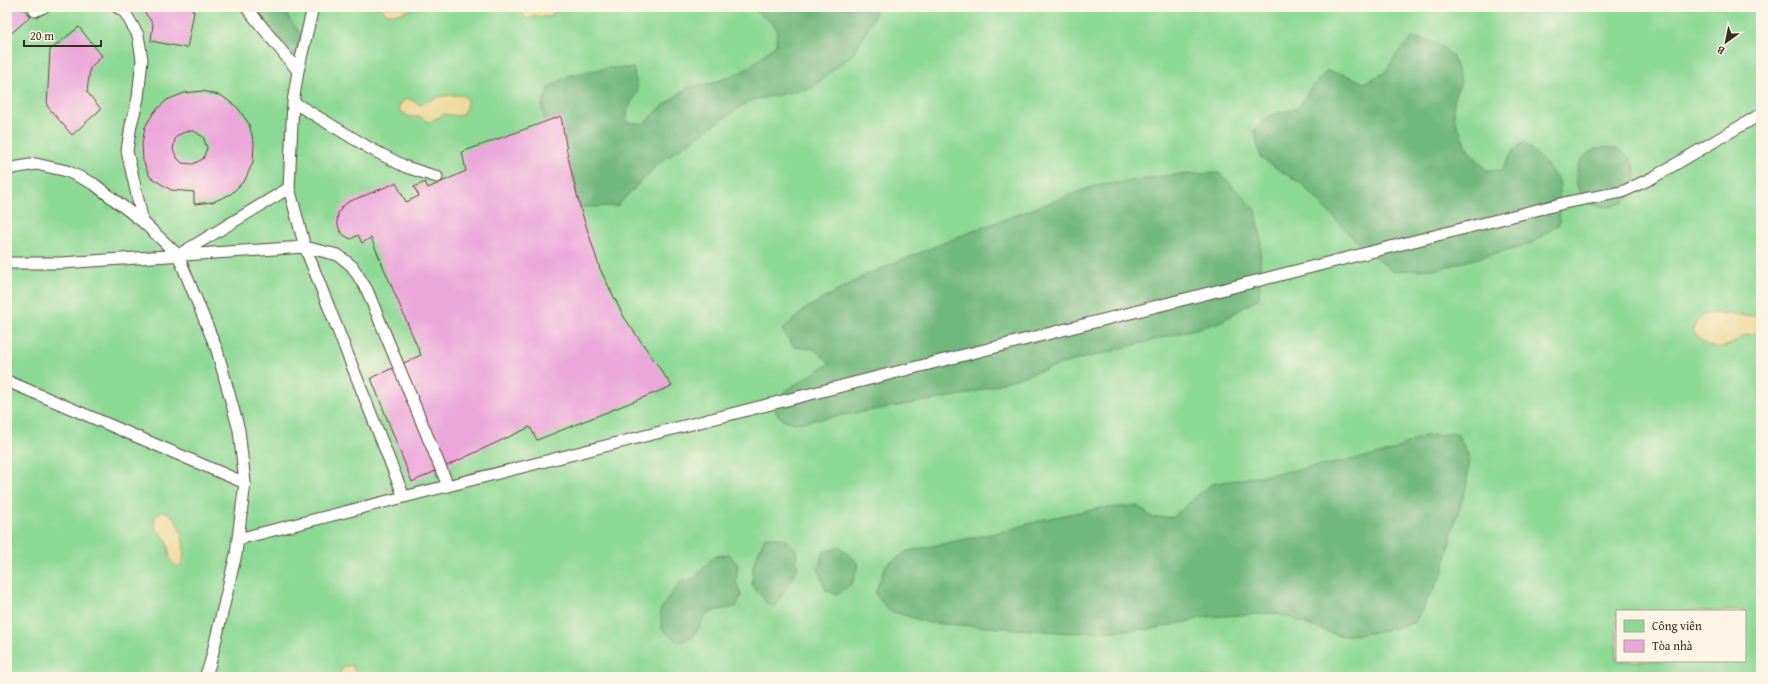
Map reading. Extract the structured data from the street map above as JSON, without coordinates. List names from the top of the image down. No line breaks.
{"legend":["Công viên","Tòa nhà"],"scale_bar":"20 m","north":"bottom left"}
